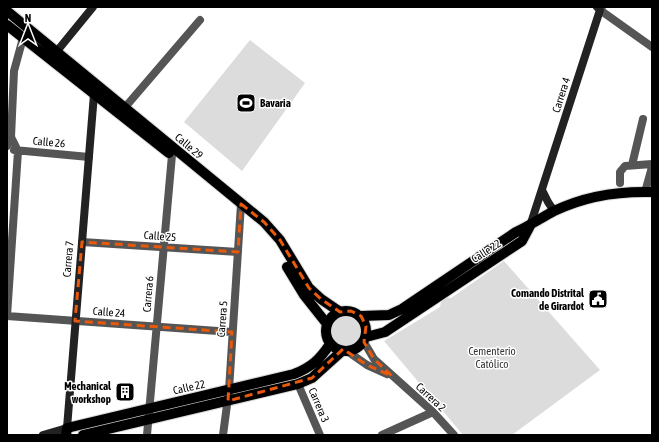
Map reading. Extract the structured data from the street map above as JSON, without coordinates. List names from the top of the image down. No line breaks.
{"streets":{"main road":["Calle 29","Calle 22"],"street":["Carrera 4","Calle 26","Calle 25","Carrera 7","Carrera 6","Calle 24","Carrera 5","Carrera 2","Carrera 3"]},"crossings":[["Carrera 4","Calle 22"],["Calle 26","Carrera 7"],["Calle 29","Calle 22"],["Calle 29","Carrera 7"],["Calle 29","Carrera 6"],["Calle 29","Carrera 5"],["Calle 29","Carrera 2"],["Calle 25","Carrera 7"],["Calle 25","Carrera 6"],["Calle 25","Carrera 5"],["Calle 22","Carrera 7"],["Calle 22","Carrera 6"],["Calle 22","Carrera 5"],["Calle 22","Carrera 2"],["Calle 22","Carrera 3"],["Carrera 7","Calle 24"],["Carrera 6","Calle 24"],["Calle 24","Carrera 5"]],"parks":["Cementerio Católico"],"places":{"sports":["Bavaria"],"public building":["Comando Distrital de Girardot"],"building":["Mechanical workshop"]},"north":"top"}
